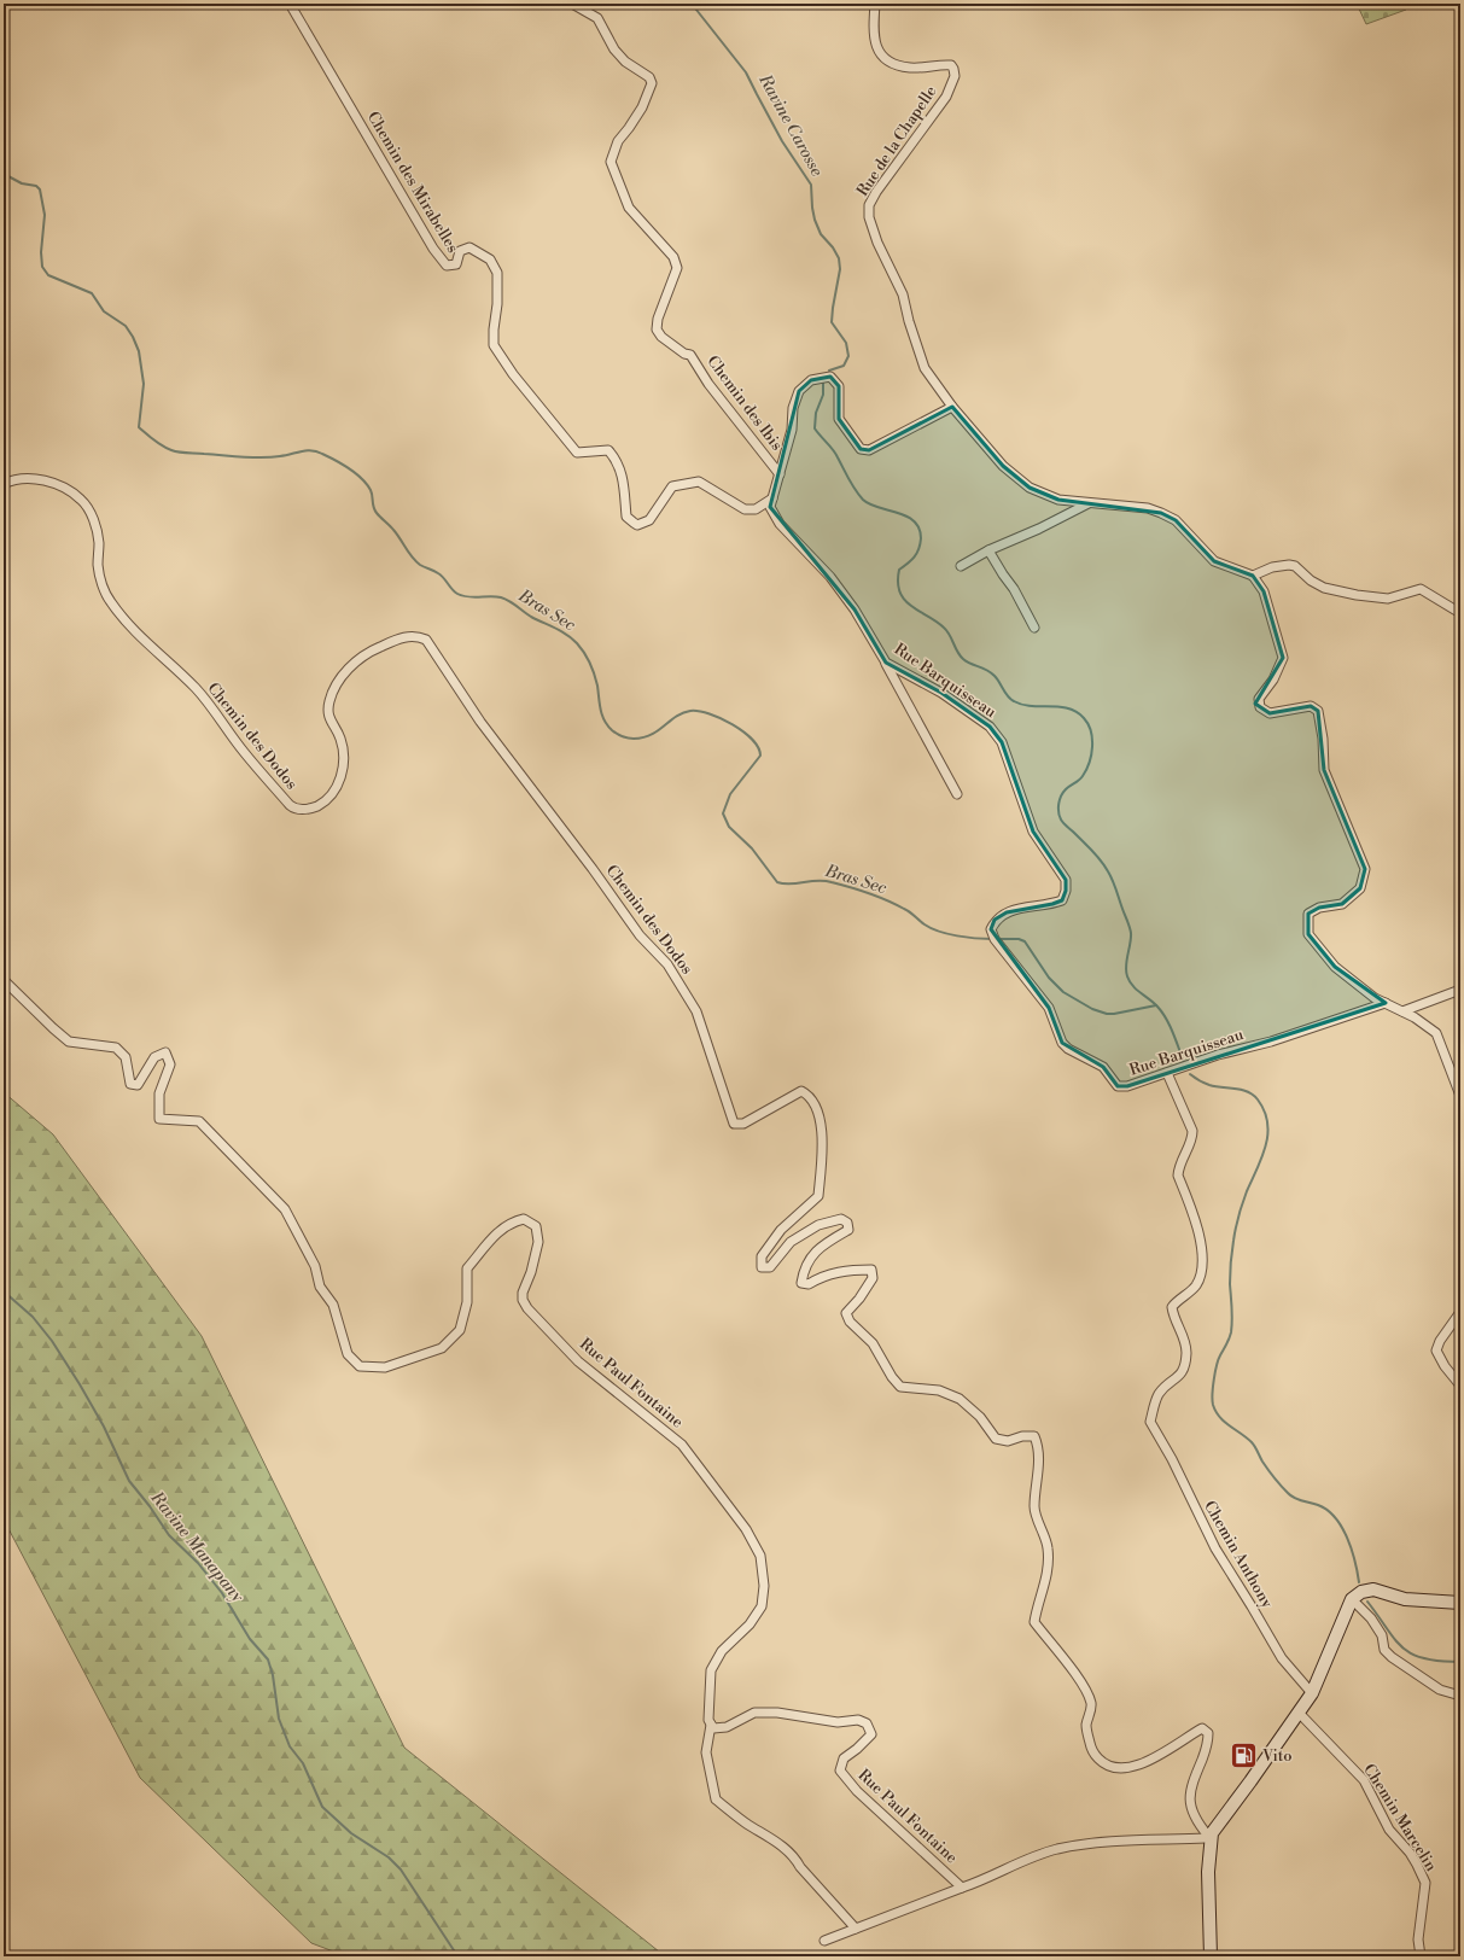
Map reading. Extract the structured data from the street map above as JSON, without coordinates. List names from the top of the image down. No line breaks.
{"streets":{"street":["Rue de la Chapelle","Chemin des Mirabelles","Chemin des Ibis","Rue Barquisseau","Chemin des Dodos","Rue Paul Fontaine","Chemin Anthony","Chemin Marcelin"]},"crossings":[["Chemin des Mirabelles","Rue Barquisseau"],["Rue Barquisseau","Chemin Anthony"]],"water":["Ravine Carosse","Bras Sec","Ravine Manapany"],"places":{"fuel station":["Vito"]}}
